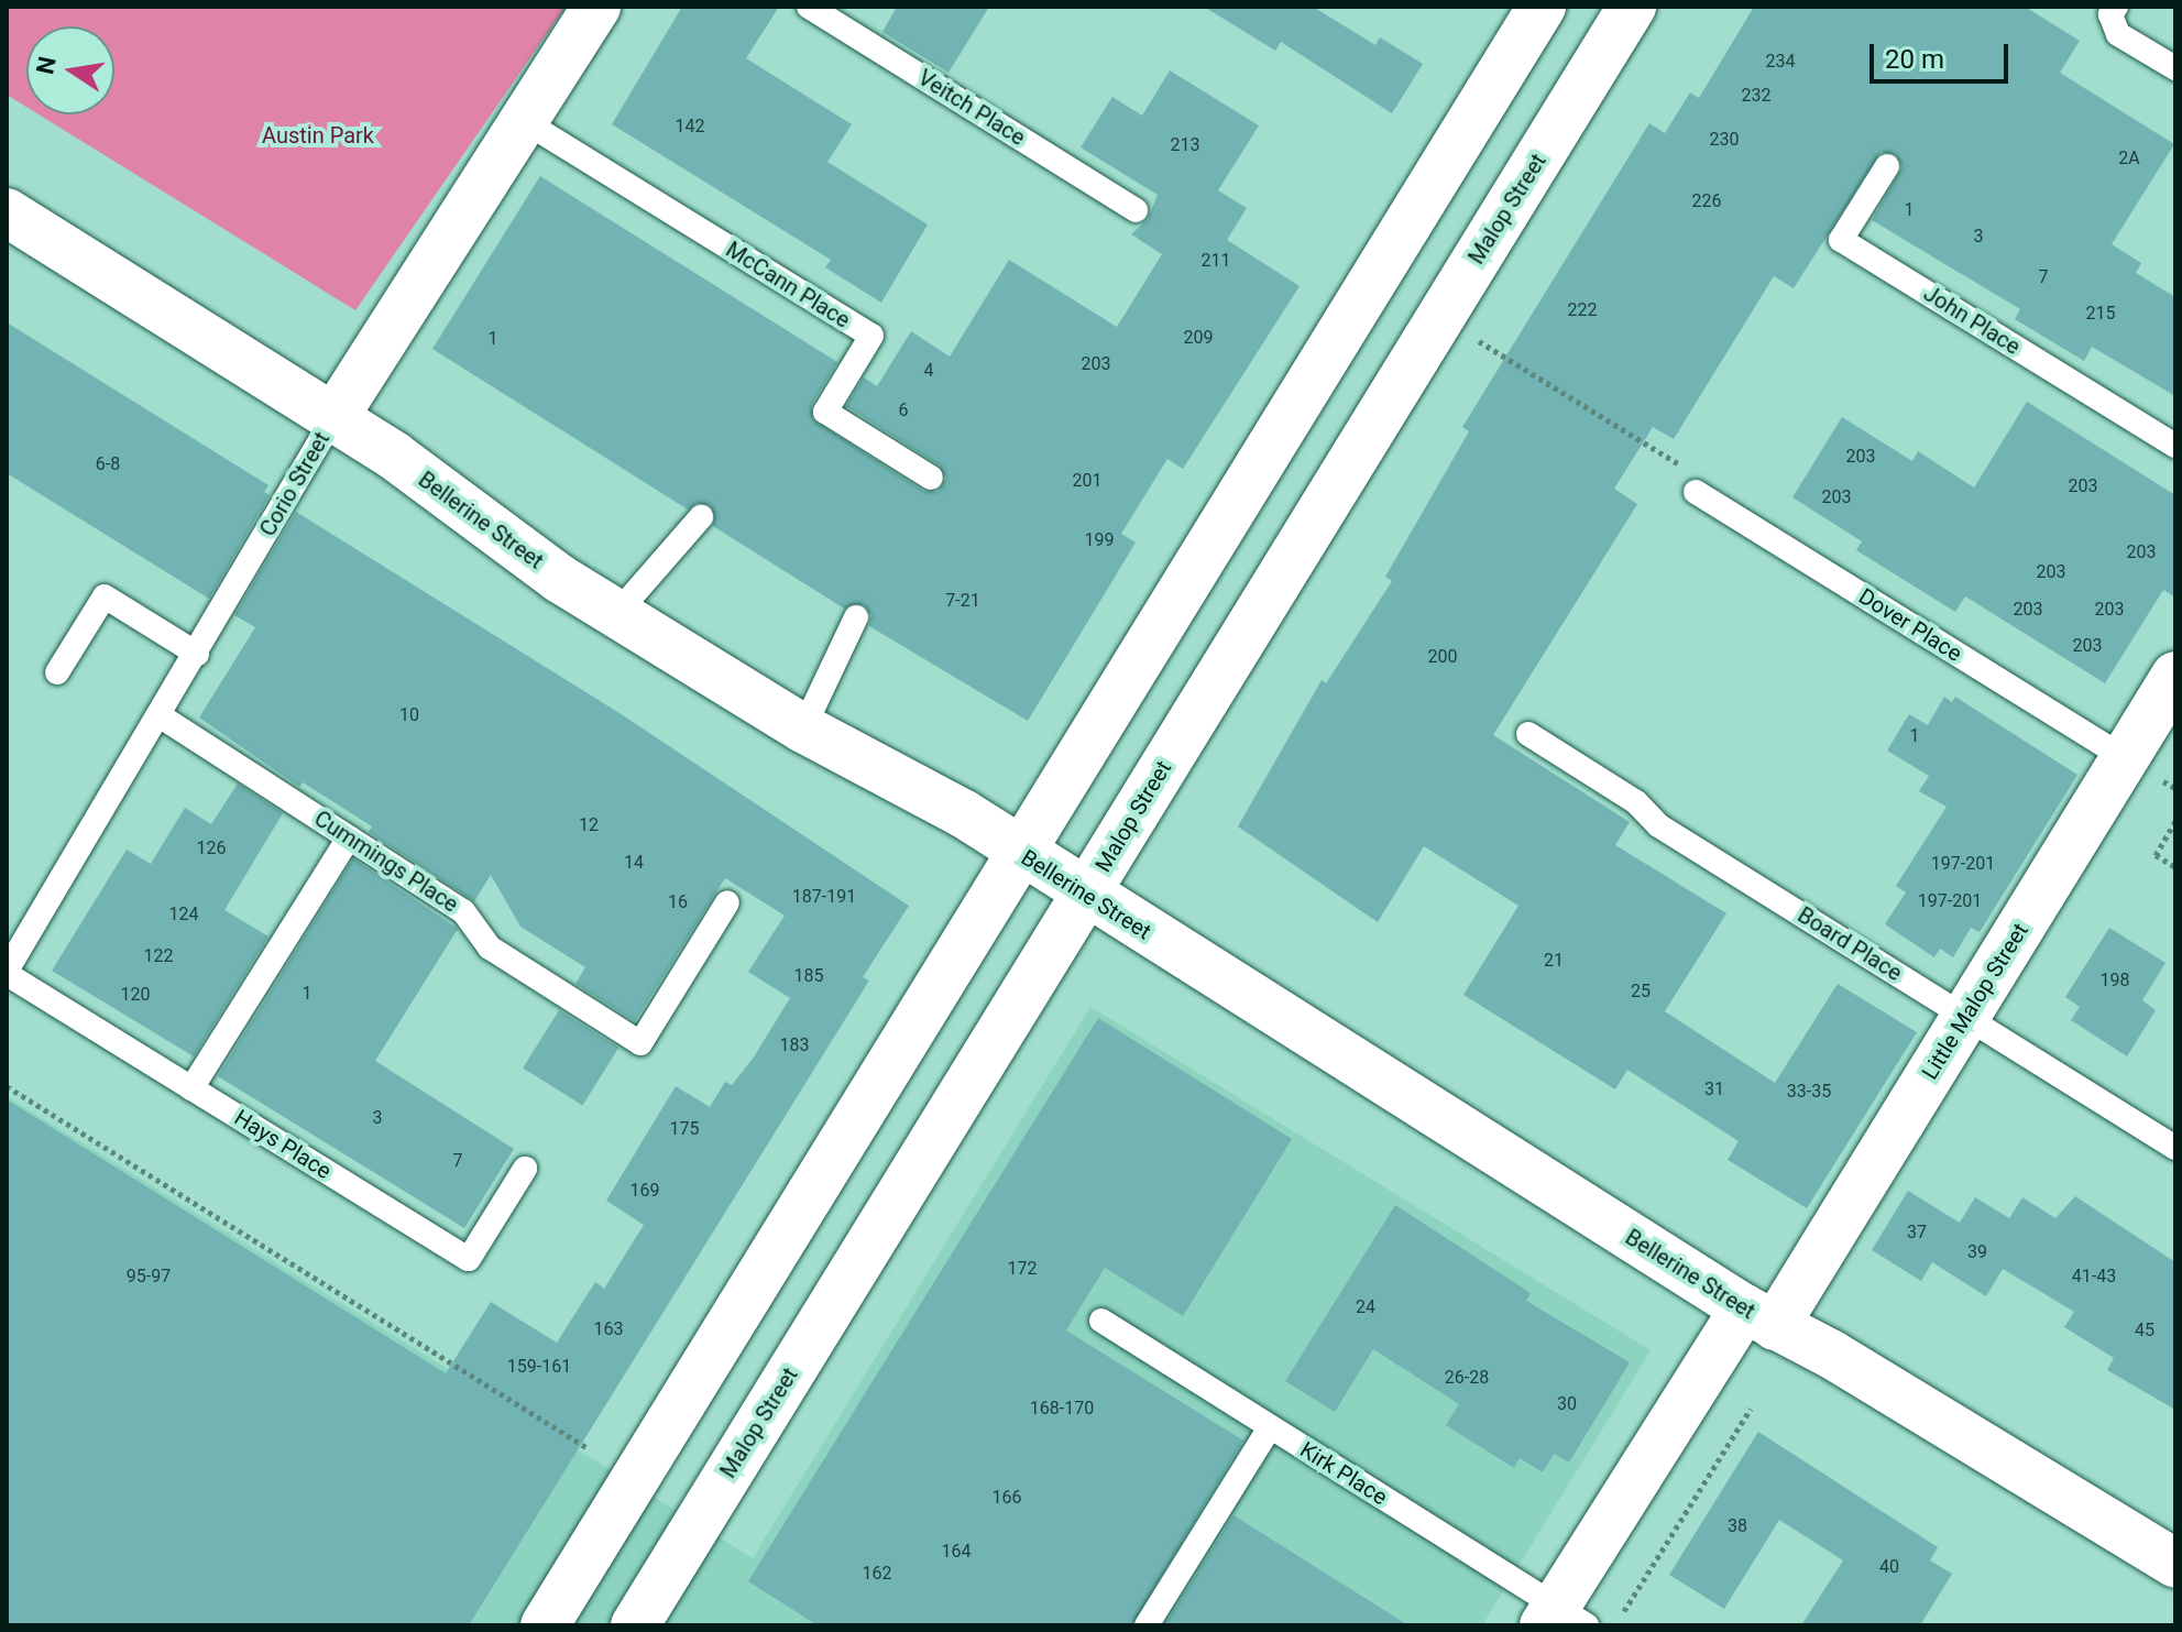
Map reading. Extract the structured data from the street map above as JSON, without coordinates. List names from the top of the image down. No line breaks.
{"streets":{"street":["Malop Street","Corio Street","Bellerine Street","Little Malop Street"],"lane":["Veitch Place","McCann Place","John Place","Dover Place","Cummings Place","Board Place","Hays Place","Kirk Place"]},"crossings":[["Malop Street","Bellerine Street"],["McCann Place","Corio Street"],["Corio Street","Bellerine Street"],["Corio Street","Cummings Place"],["Corio Street","Hays Place"],["Bellerine Street","Little Malop Street"],["Dover Place","Little Malop Street"],["Board Place","Little Malop Street"],["Little Malop Street","Kirk Place"]],"parks":["Austin Park"],"house_numbers":["234","232","142","230","213","2A","226","1","3","211","7","222","215","209","1","203","4","6","203","6-8","201","203","203","199","203","203","7-21","203","203","203","200","10","1","12","126","14","197-201","187-191","197-201","16","124","122","21","185","198","25","1","120","183","31","33-35","3","175","7","169","37","39","172","95-97","41-43","24","163","45","159-161","26-28","30","168-170","166","38","164","40","162"],"scale_bar":"20 m","north":"left"}
